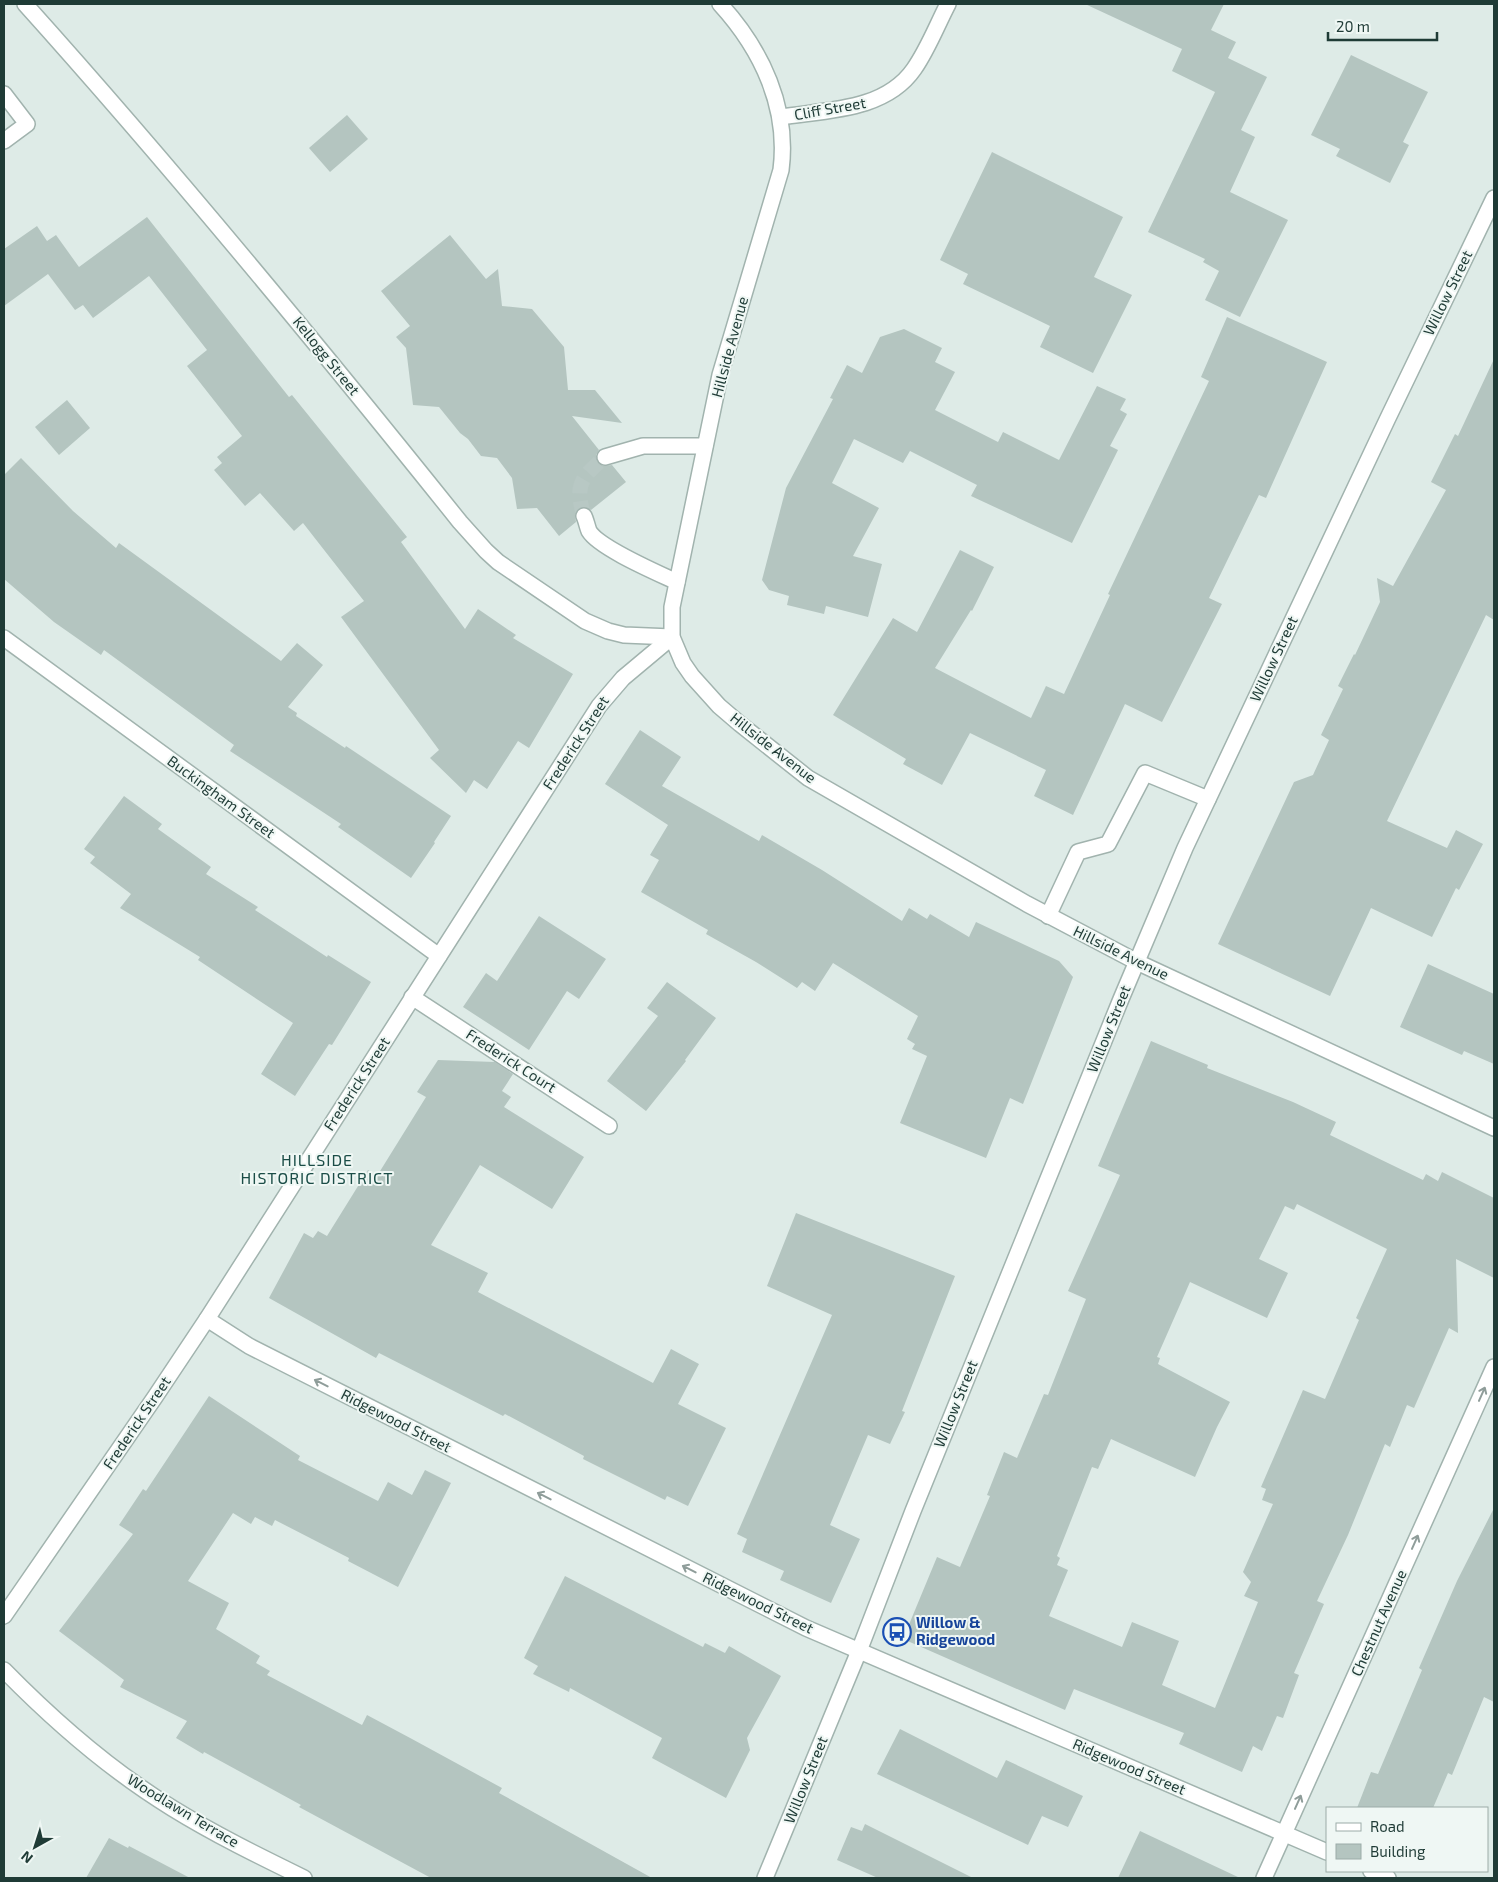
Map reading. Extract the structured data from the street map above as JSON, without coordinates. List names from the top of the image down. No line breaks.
{"streets":{"street":["Cliff Street","Willow Street","Hillside Avenue","Kellogg Street","Frederick Street","Buckingham Street","Frederick Court","Ridgewood Street","Chestnut Avenue","Woodlawn Terrace"]},"crossings":[["Cliff Street","Hillside Avenue"],["Willow Street","Hillside Avenue"],["Willow Street","Ridgewood Street"],["Hillside Avenue","Kellogg Street"],["Hillside Avenue","Frederick Street"],["Kellogg Street","Frederick Street"],["Frederick Street","Buckingham Street"],["Frederick Street","Frederick Court"],["Frederick Street","Ridgewood Street"],["Ridgewood Street","Chestnut Avenue"]],"one_way":["Ridgewood Street","Chestnut Avenue"],"districts":["HILLSIDE HISTORIC DISTRICT"],"places":{"bus stop":["Willow & Ridgewood"]},"legend":["Road","Building"],"scale_bar":"20 m","north":"bottom left"}
